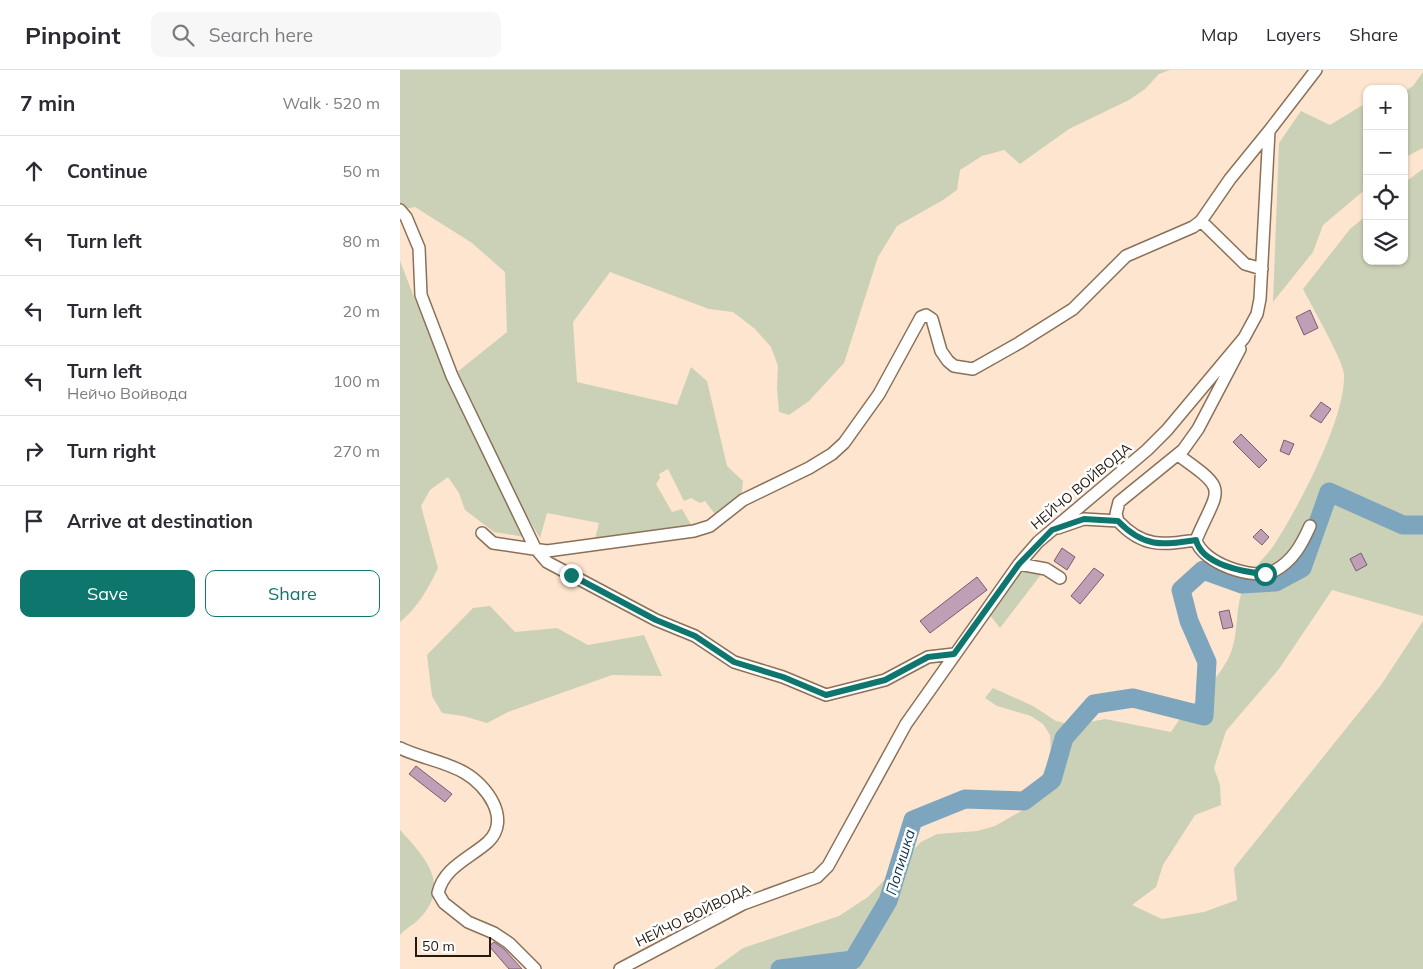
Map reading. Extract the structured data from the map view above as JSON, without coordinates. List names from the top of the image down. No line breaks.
{"streets":{"street":["НЕЙЧО ВОЙВОДА"]},"water":["Попишка"],"scale_bar":"50 m","page":{"header":"Pinpoint","search":"Search here","nav":["Map","Layers","Share"],"heading":["7 min","Walk · 520 m"],"map_buttons":["+","−"],"list":[["Continue","50 m"],["Turn left","80 m"],["Turn left","20 m"],["Turn left","Нейчо Войвода","100 m"],["Turn right","270 m"],"Arrive at destination"],"buttons":["Save","Share"],"scale":"50 m"}}
